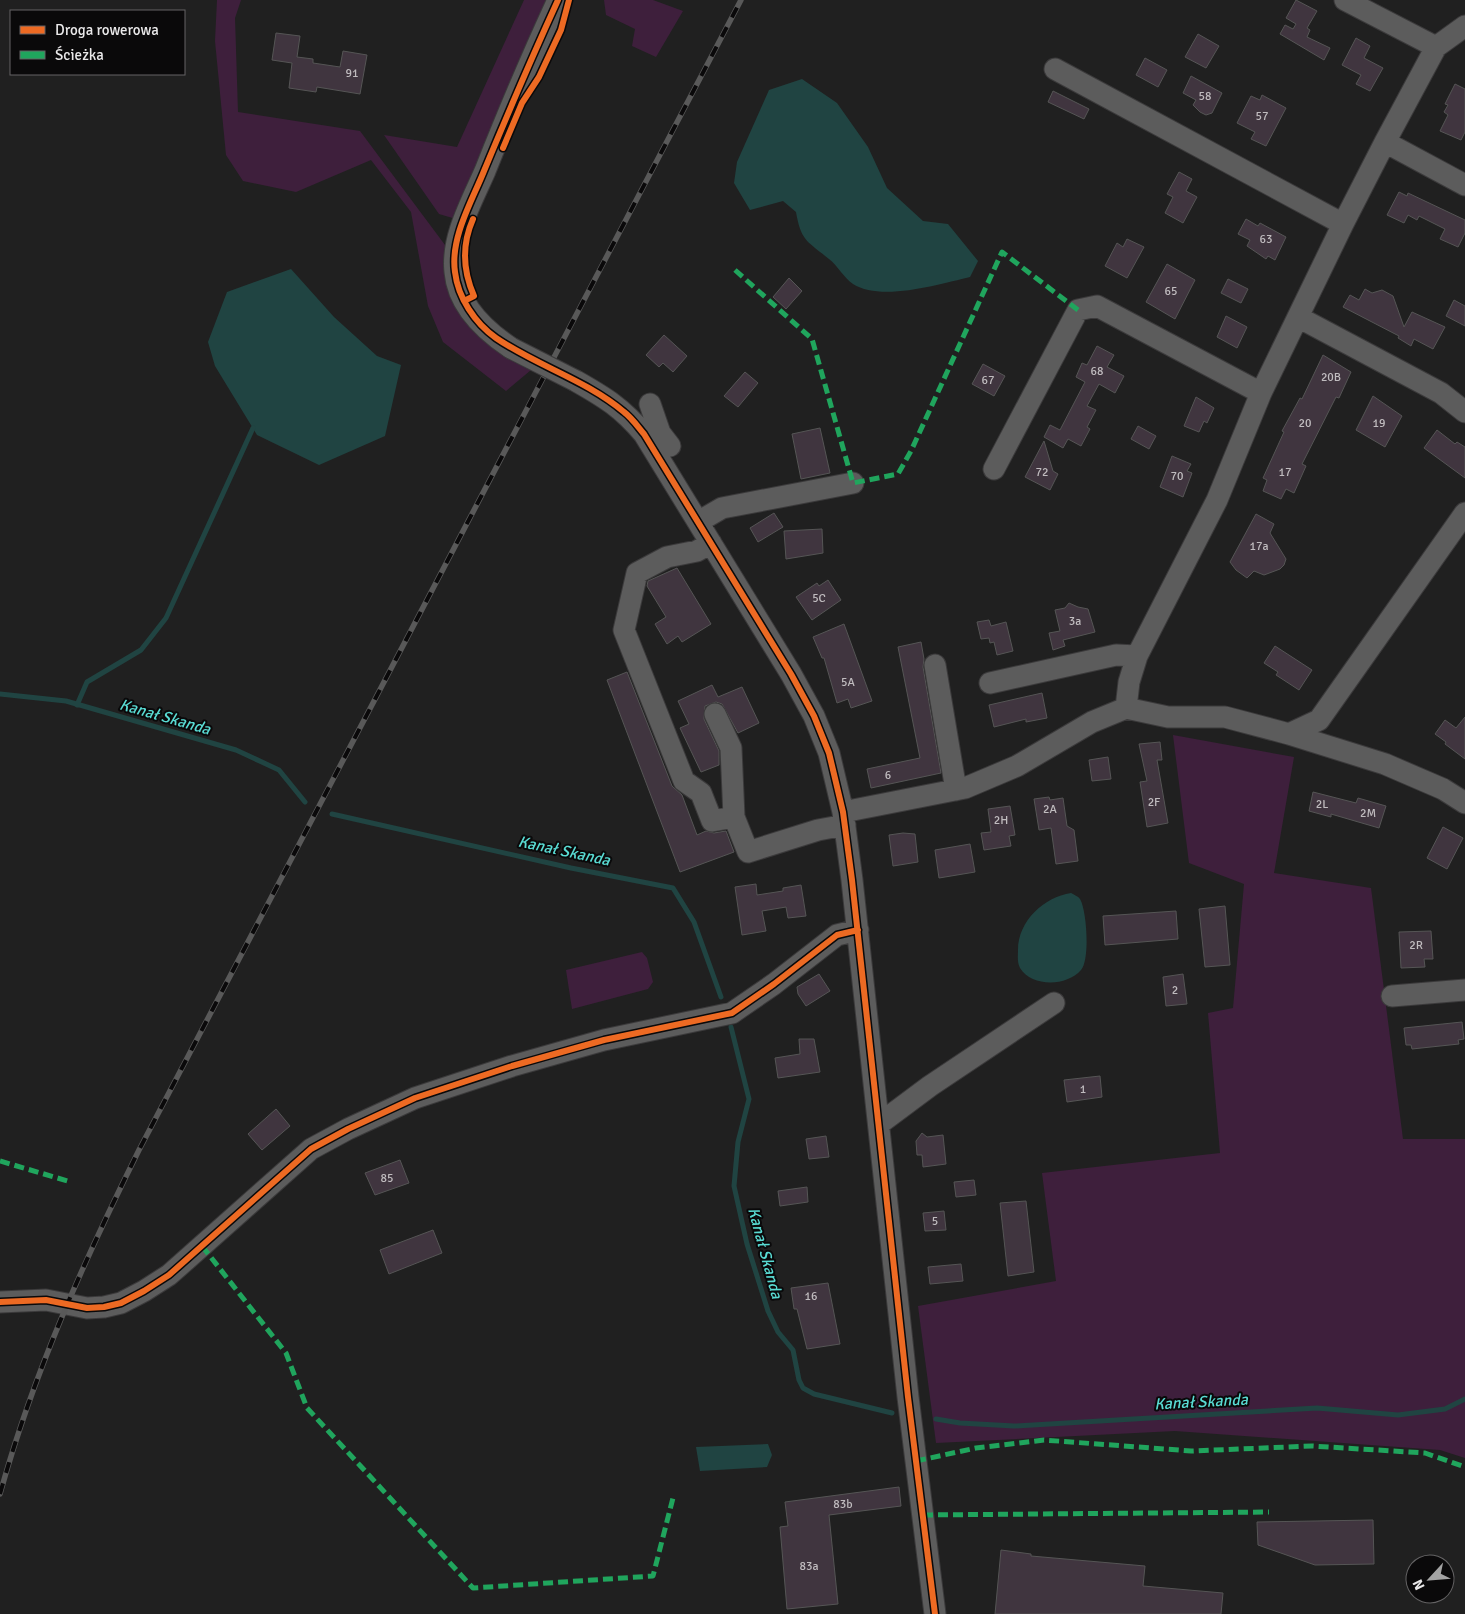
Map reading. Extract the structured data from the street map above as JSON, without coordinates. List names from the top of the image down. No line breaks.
{"water":["Kanał Skanda"],"house_numbers":["91","58","57","63","65","68","20B","67","20","19","72","17","70","17a","5C","3a","5A","6","2F","2L","2A","2M","2H","2R","2","1","85","5","16","83b","83a"],"legend":["Droga rowerowa","Ścieżka"],"north":"bottom left"}
